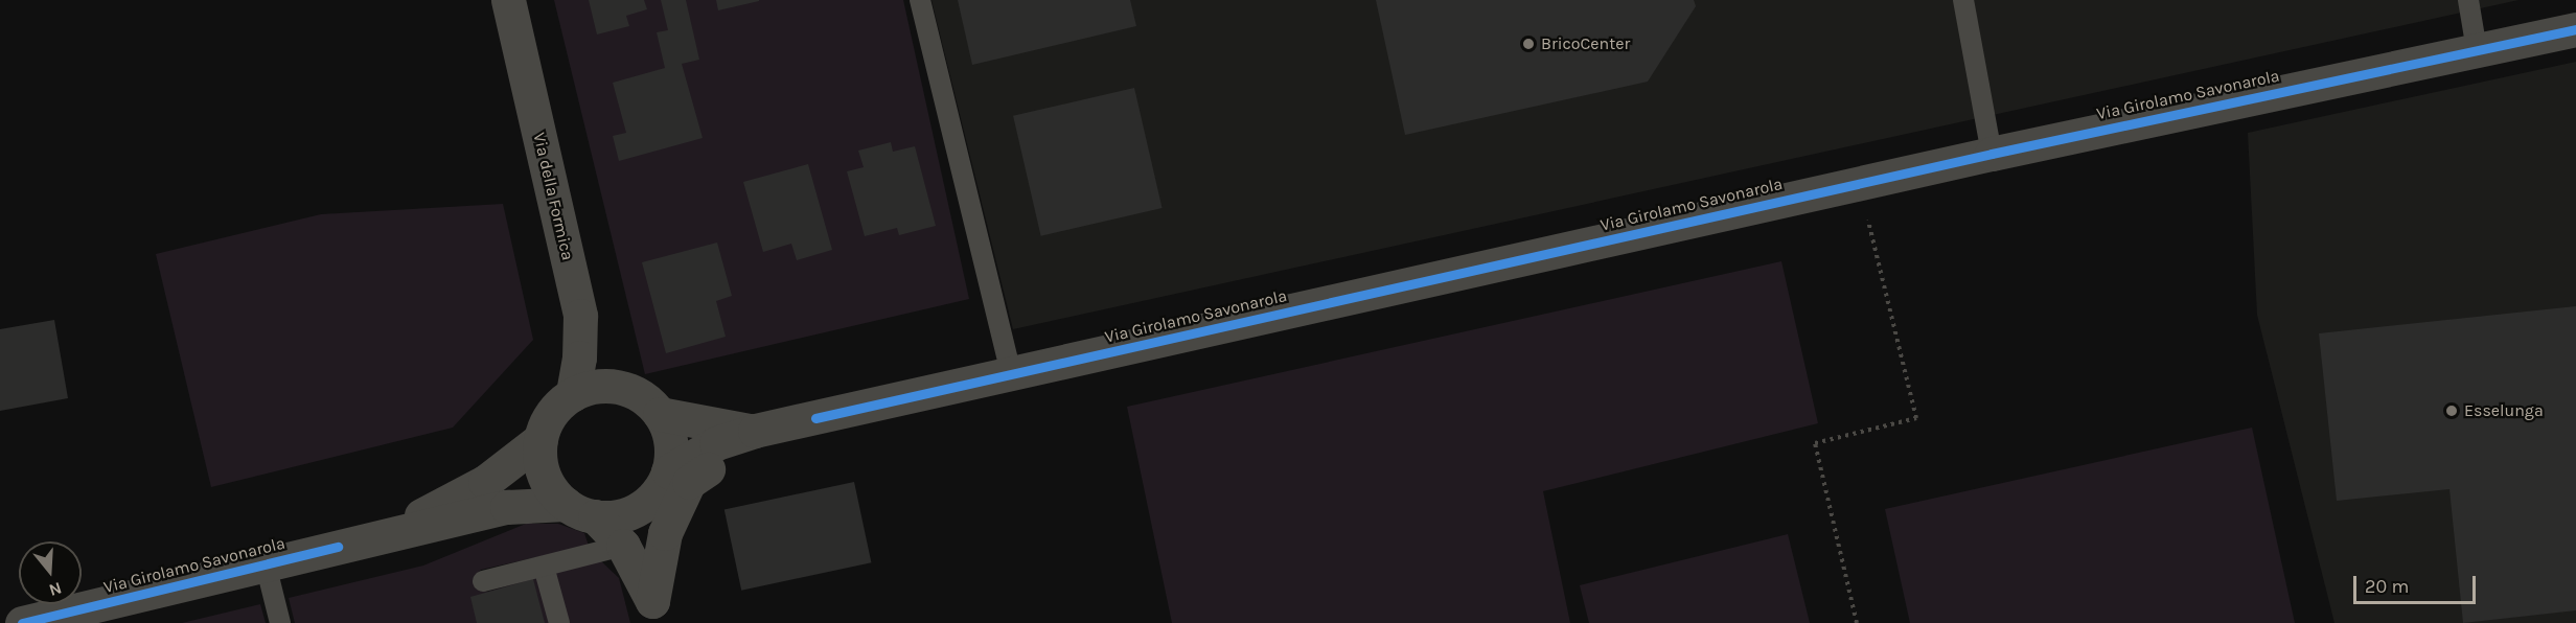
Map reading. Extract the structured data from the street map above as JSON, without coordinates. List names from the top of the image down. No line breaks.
{"streets":{"street":["Via Girolamo Savonarola","Via della Formica"]},"crossings":[["Via Girolamo Savonarola","Via della Formica"]],"places":["BricoCenter","Esselunga"],"scale_bar":"20 m","north":"bottom"}
